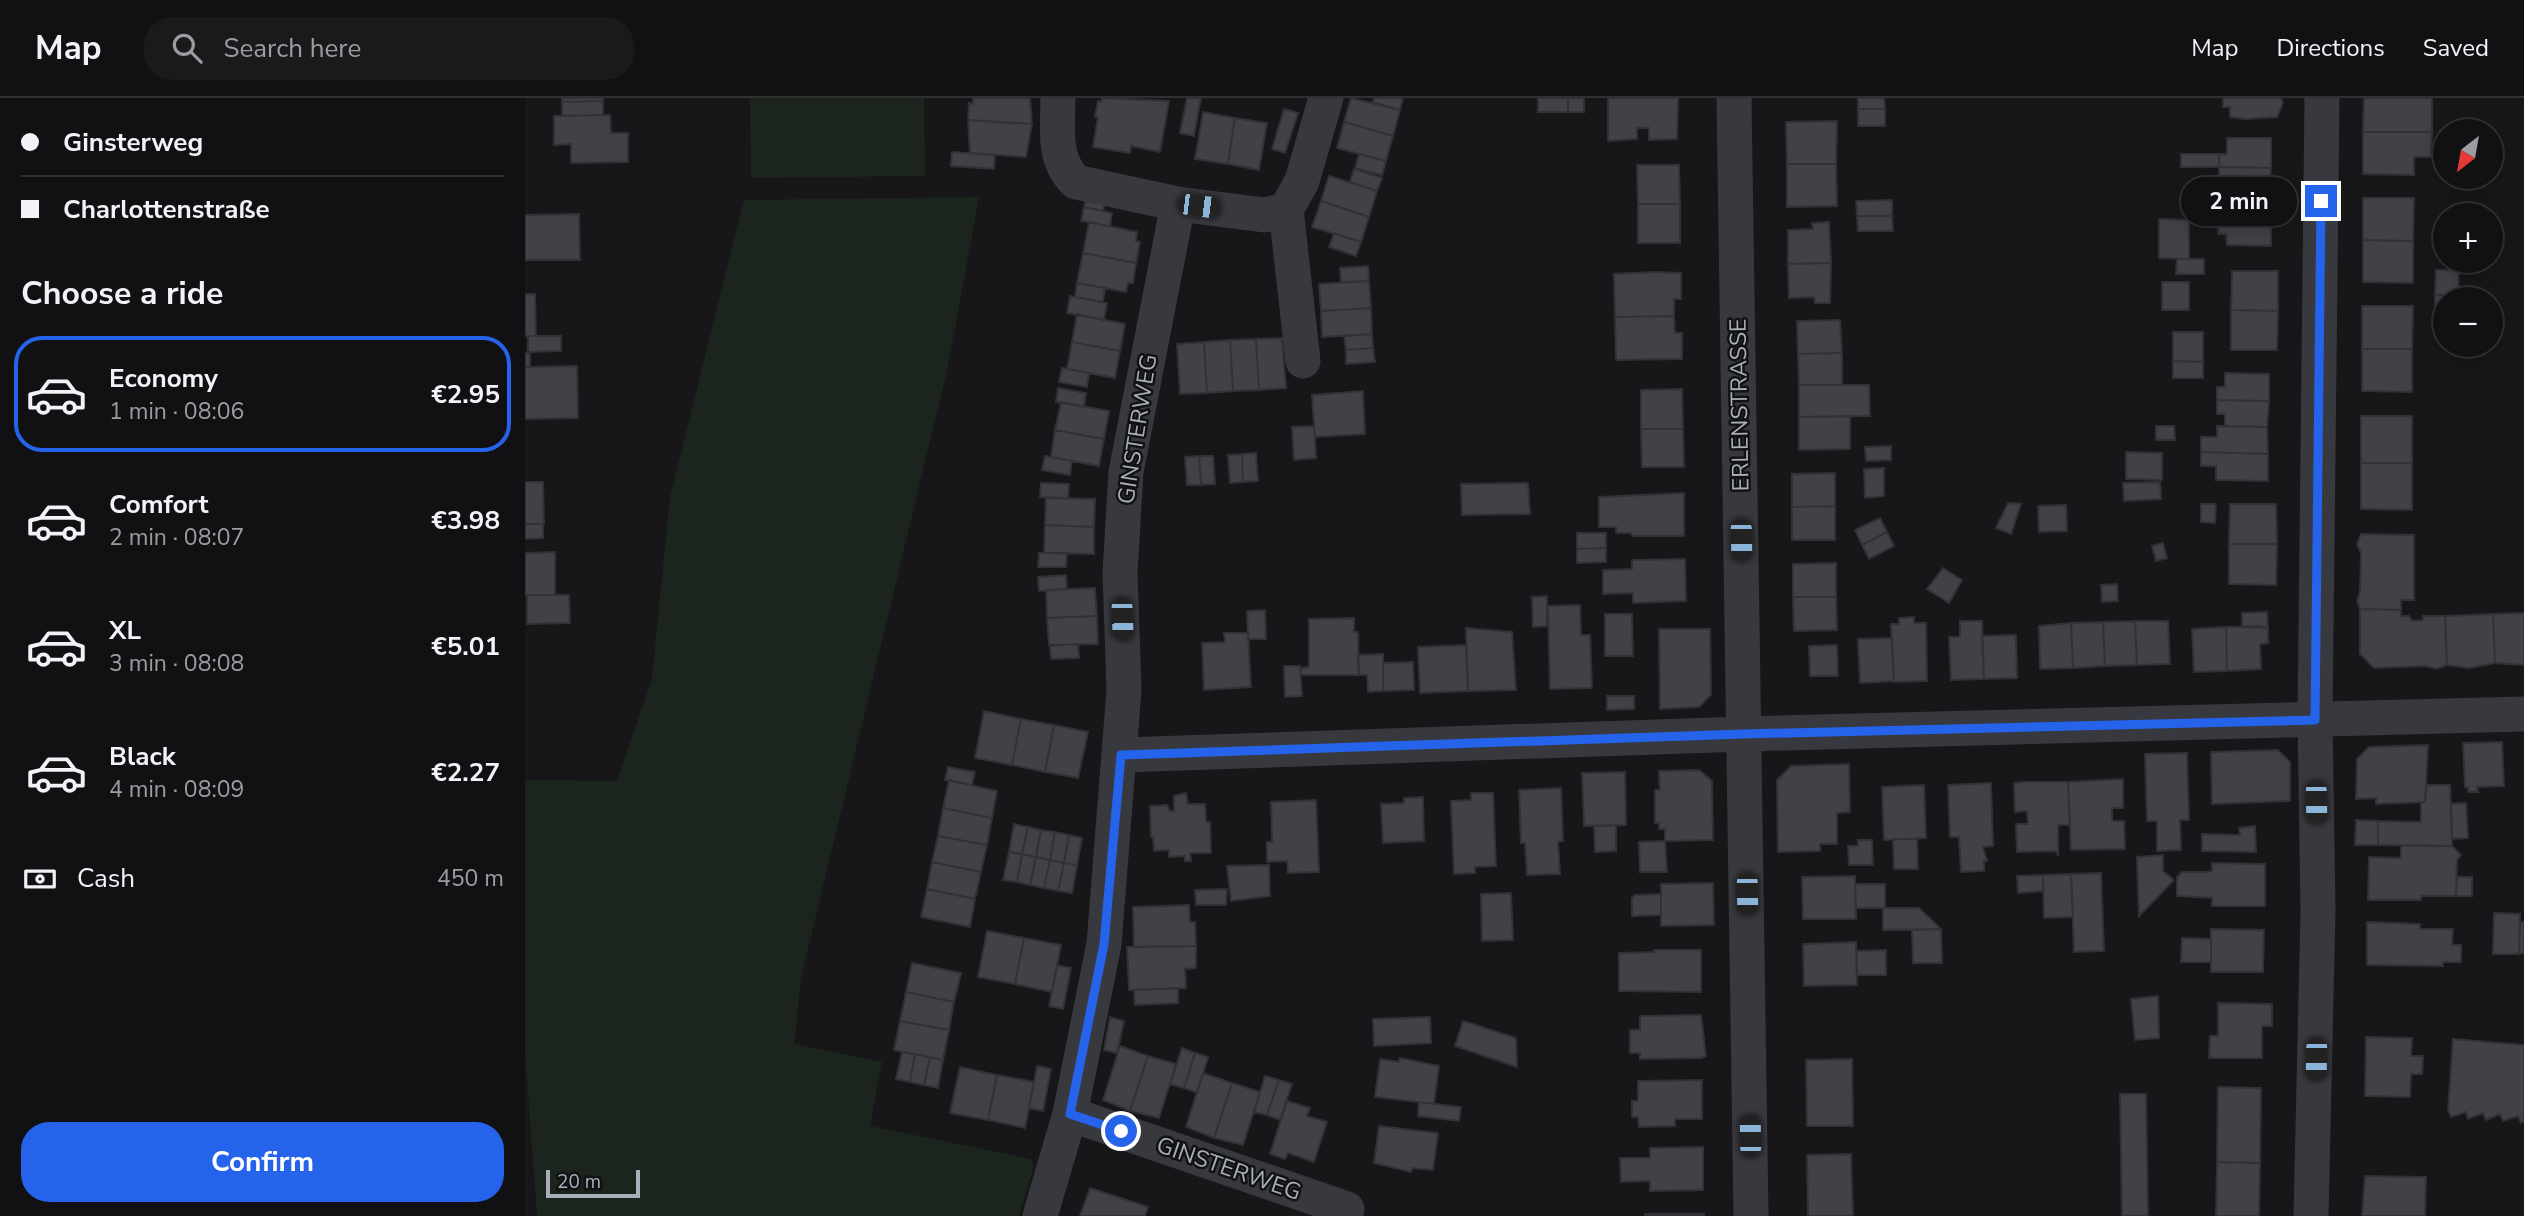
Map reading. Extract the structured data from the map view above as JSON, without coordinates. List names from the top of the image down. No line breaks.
{"streets":{"street":["ERLENSTRASSE","GINSTERWEG"]},"scale_bar":"20 m","north":"bottom left","page":{"header":"Map","search":"Search here","nav":["Map","Directions","Saved"],"banner":["Ginsterweg","Charlottenstraße"],"map_buttons":["+","−"],"bubble":"2 min","heading":"Choose a ride","list":[{"name":"Economy","note":"1 min · 08:06","value":"€2.95"},{"name":"Comfort","note":"2 min · 08:07","value":"€3.98"},{"name":"XL","note":"3 min · 08:08","value":"€5.01"},{"name":"Black","note":"4 min · 08:09","value":"€2.27"}],"pay":["Cash","450 m"],"buttons":"Confirm","scale":"20 m"}}
